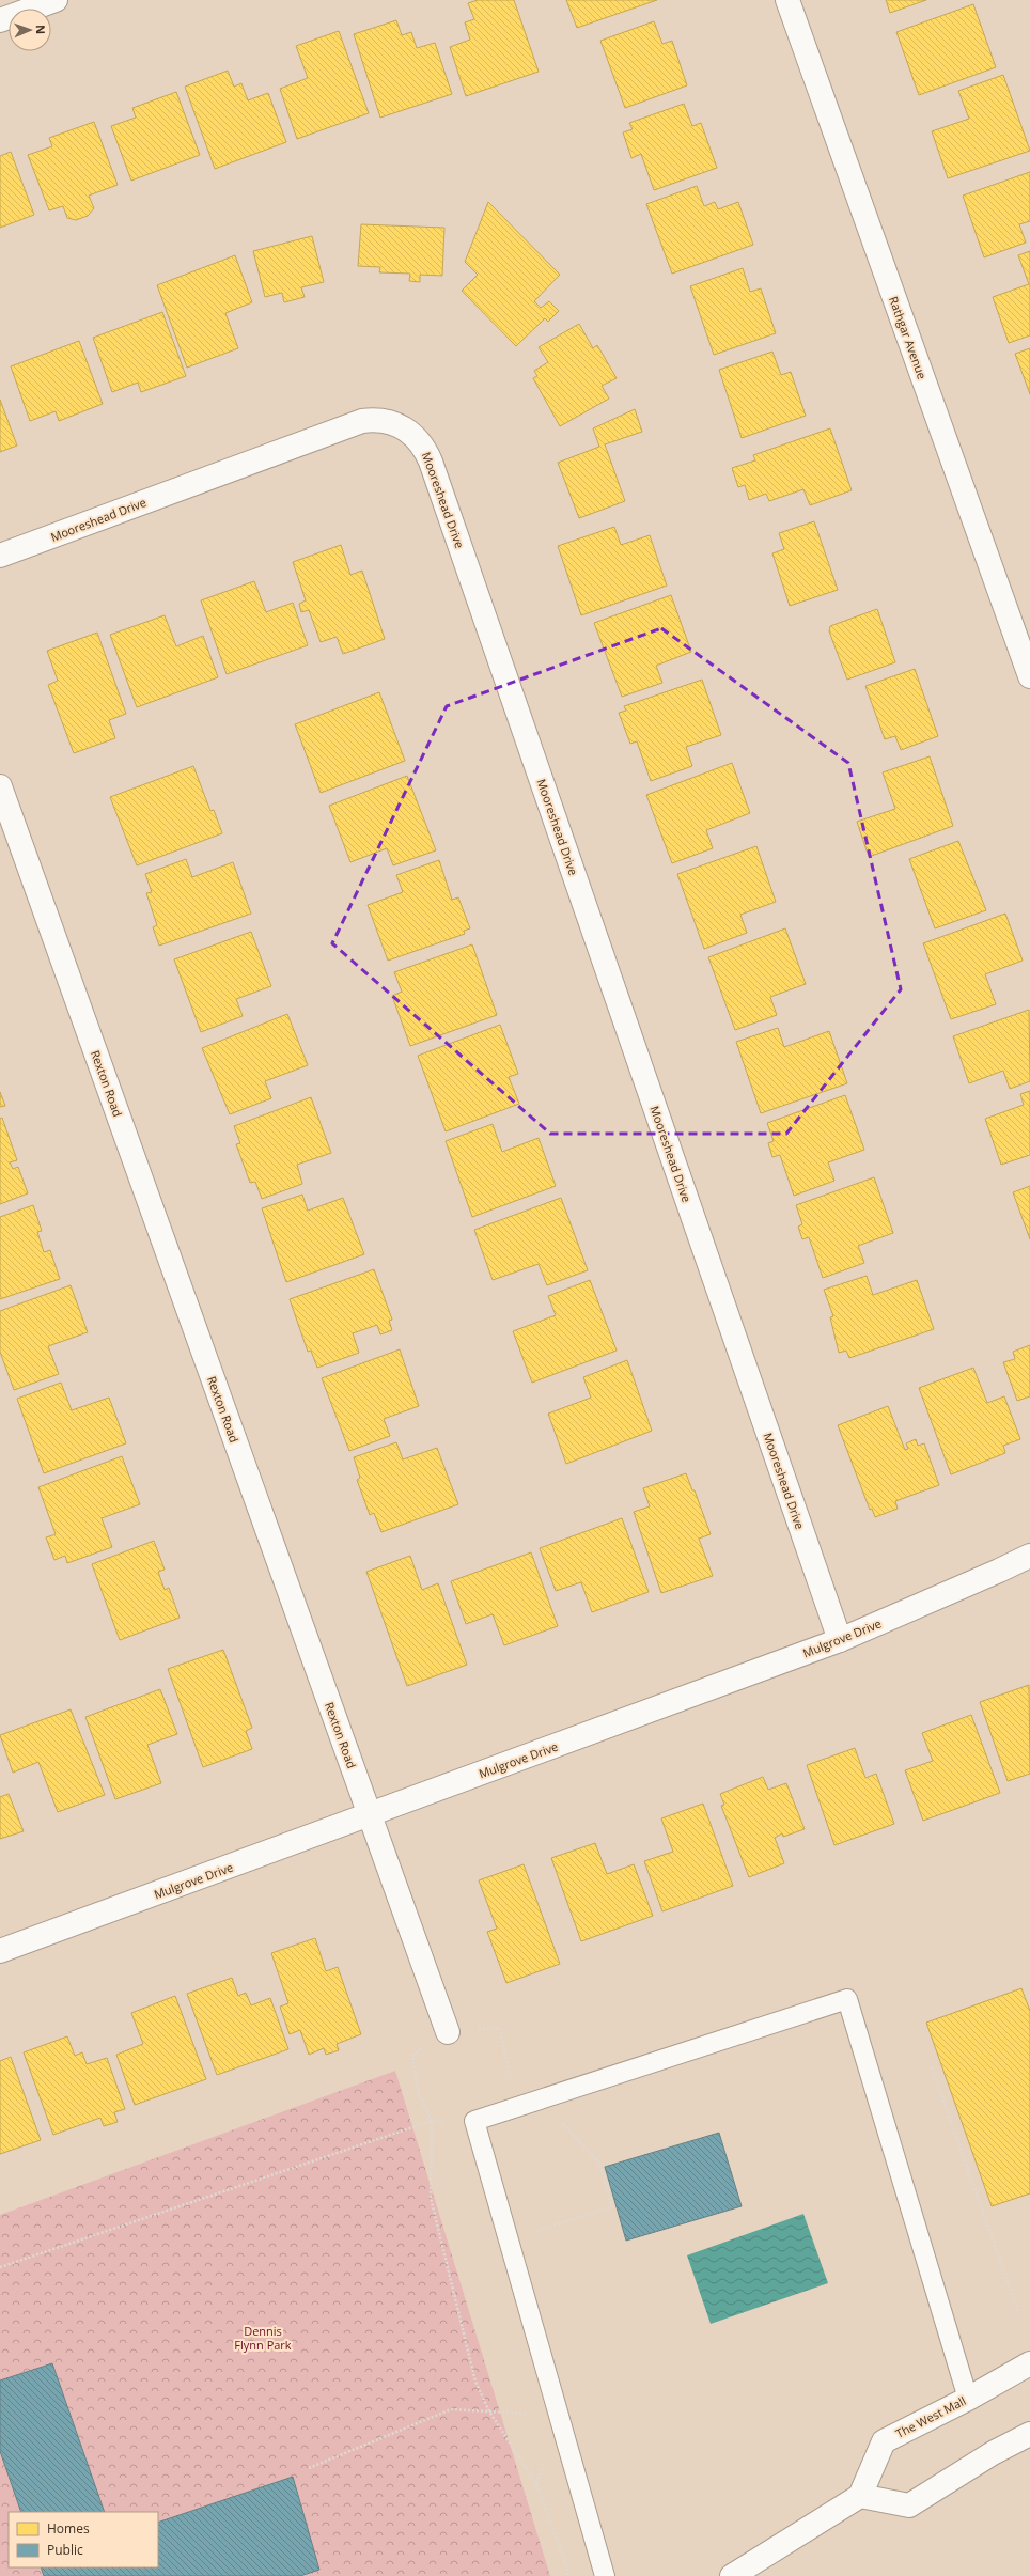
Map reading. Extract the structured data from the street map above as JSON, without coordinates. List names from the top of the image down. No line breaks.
{"streets":{"street":["Rathgar Avenue","Mooreshead Drive","Rexton Road","Mulgrove Drive","The West Mall"]},"crossings":[["Mooreshead Drive","Mulgrove Drive"],["Rexton Road","Mulgrove Drive"]],"parks":["Dennis Flynn Park"],"legend":["Homes","Public"],"north":"right"}
